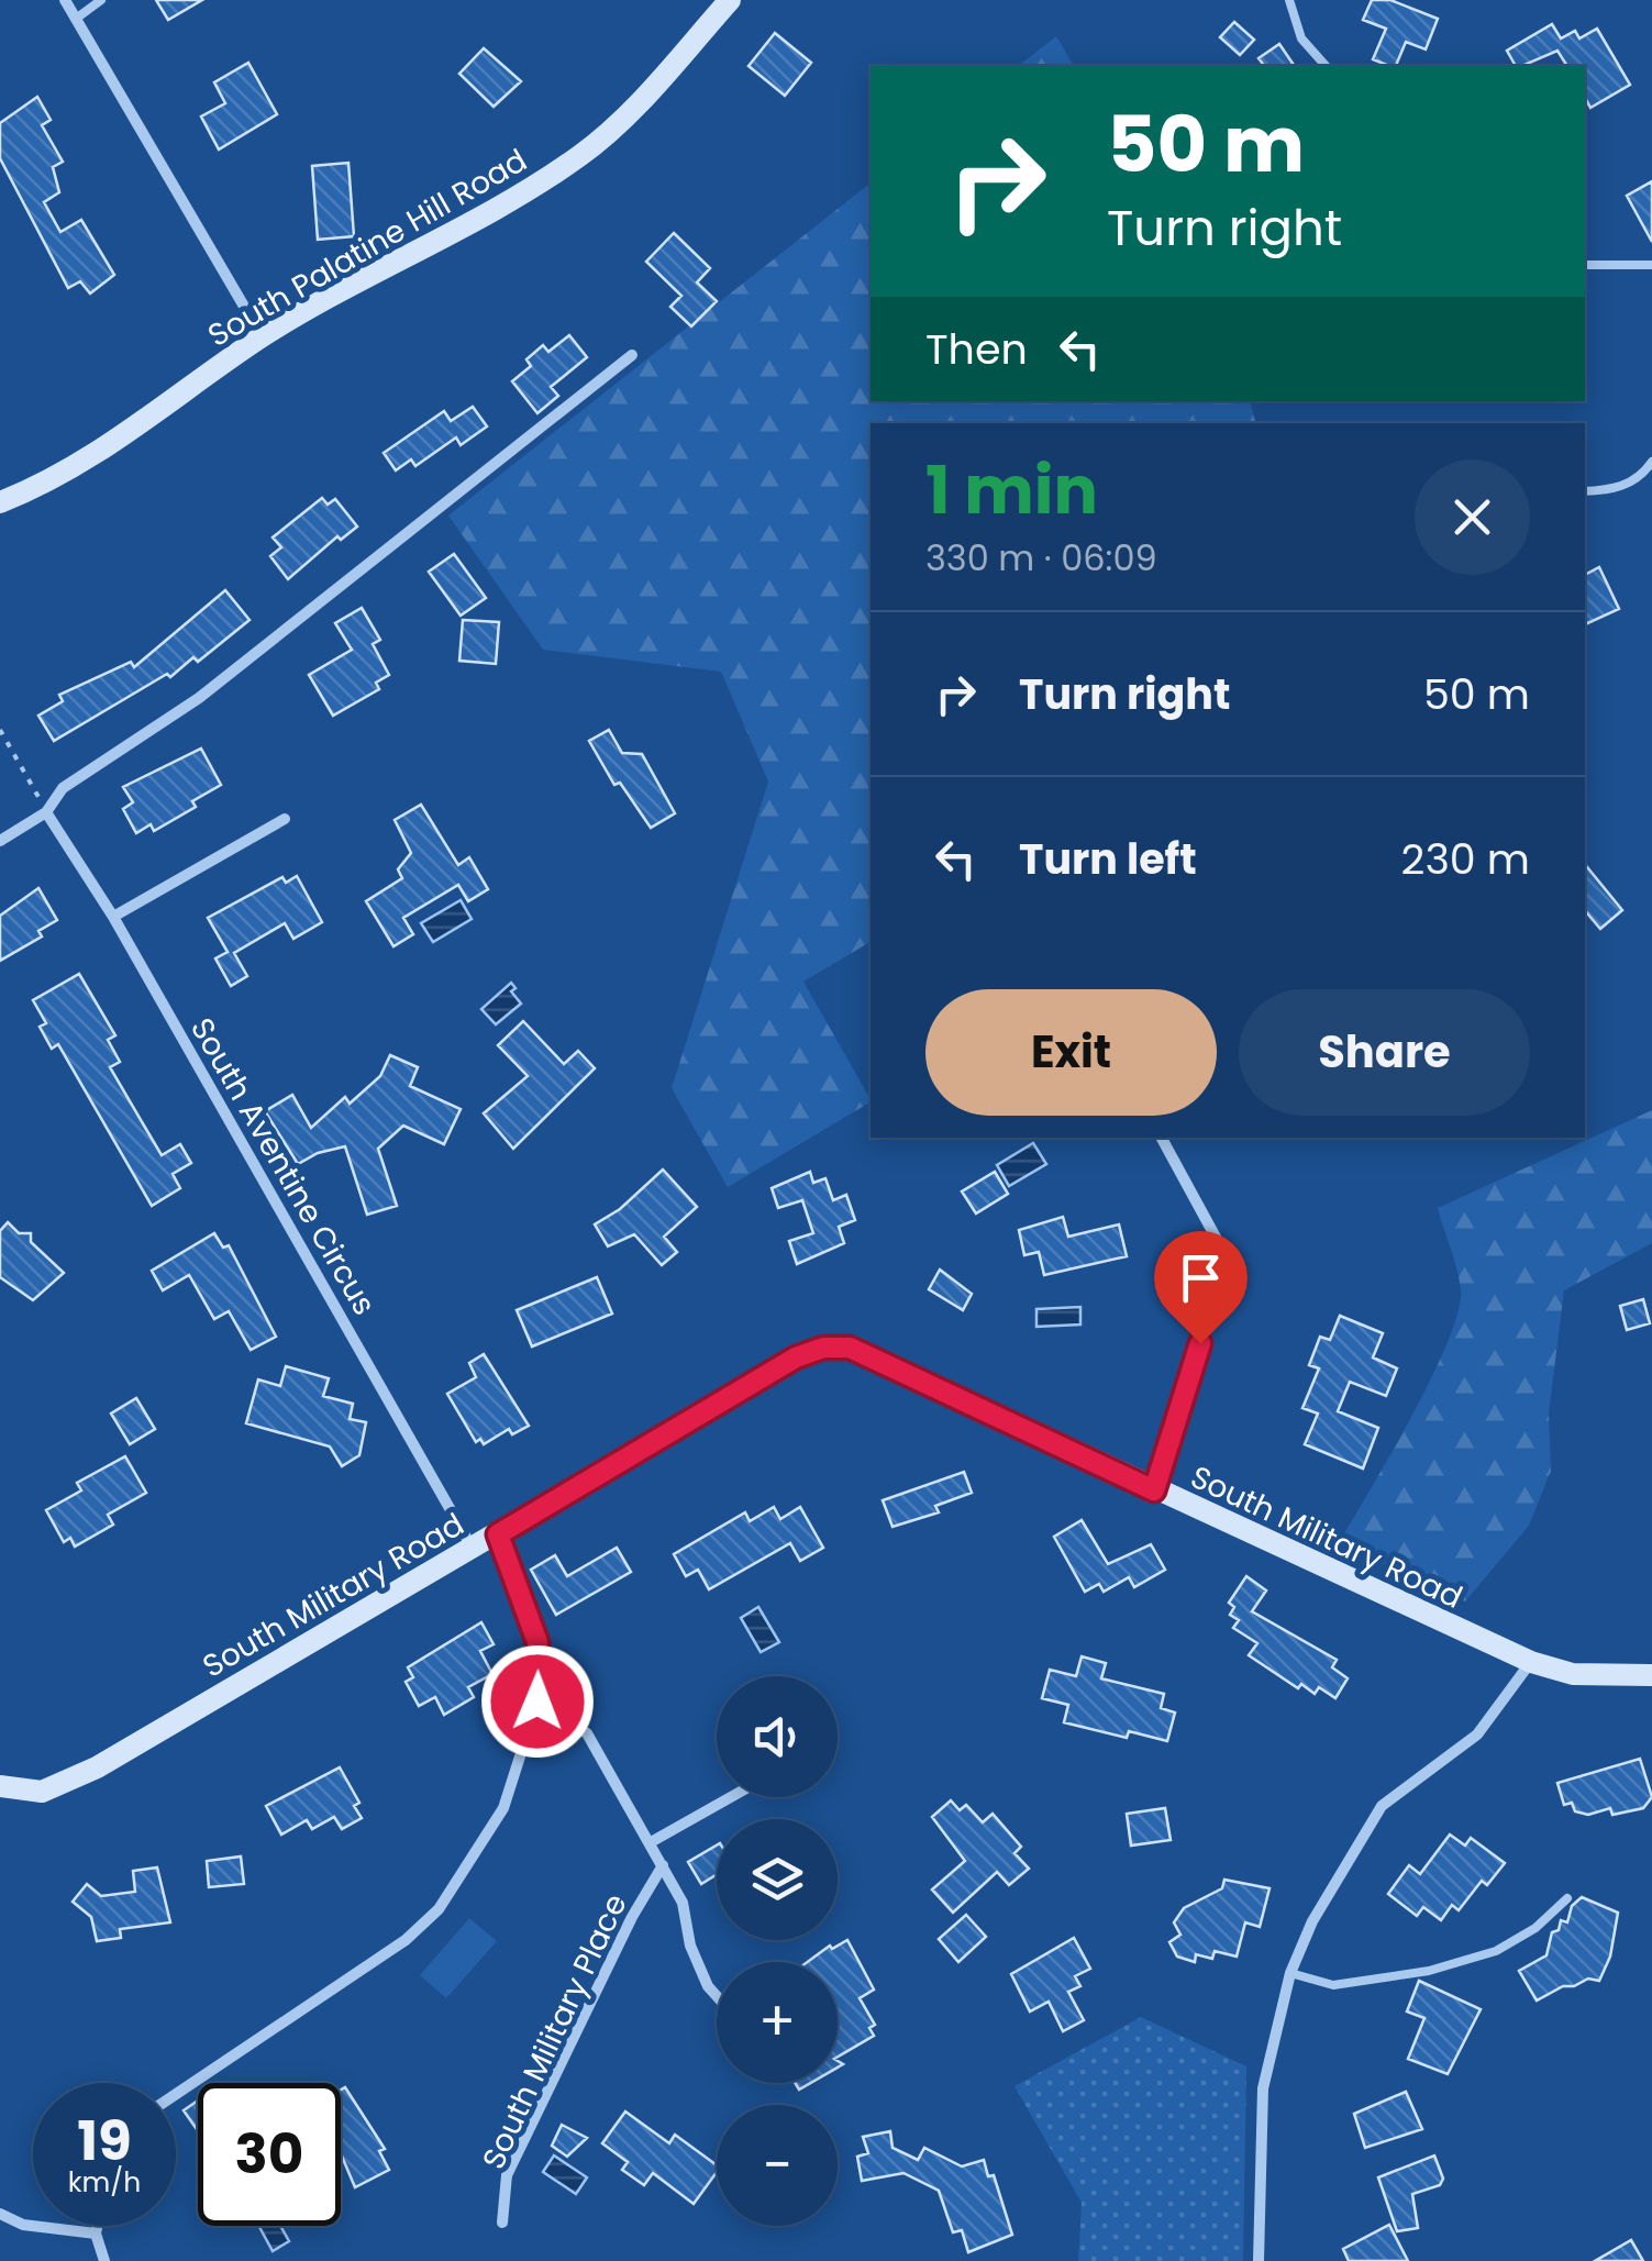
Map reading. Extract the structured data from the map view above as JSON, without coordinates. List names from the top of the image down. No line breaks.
{"streets":{"street":["South Palatine Hill Road","South Aventine Circus","South Military Road","South Military Place"]},"crossings":[["South Aventine Circus","South Military Road"]],"page":{"turn":["50 m","Turn right"],"then":"Then","heading":["1 min","330 m · 06:09"],"list":[{"name":"Turn right","value":"50 m"},{"name":"Turn left","value":"230 m"}],"buttons":["Exit","Share"],"map_buttons":["+","−"],"speed":"19 km/h","limit":"30"}}
